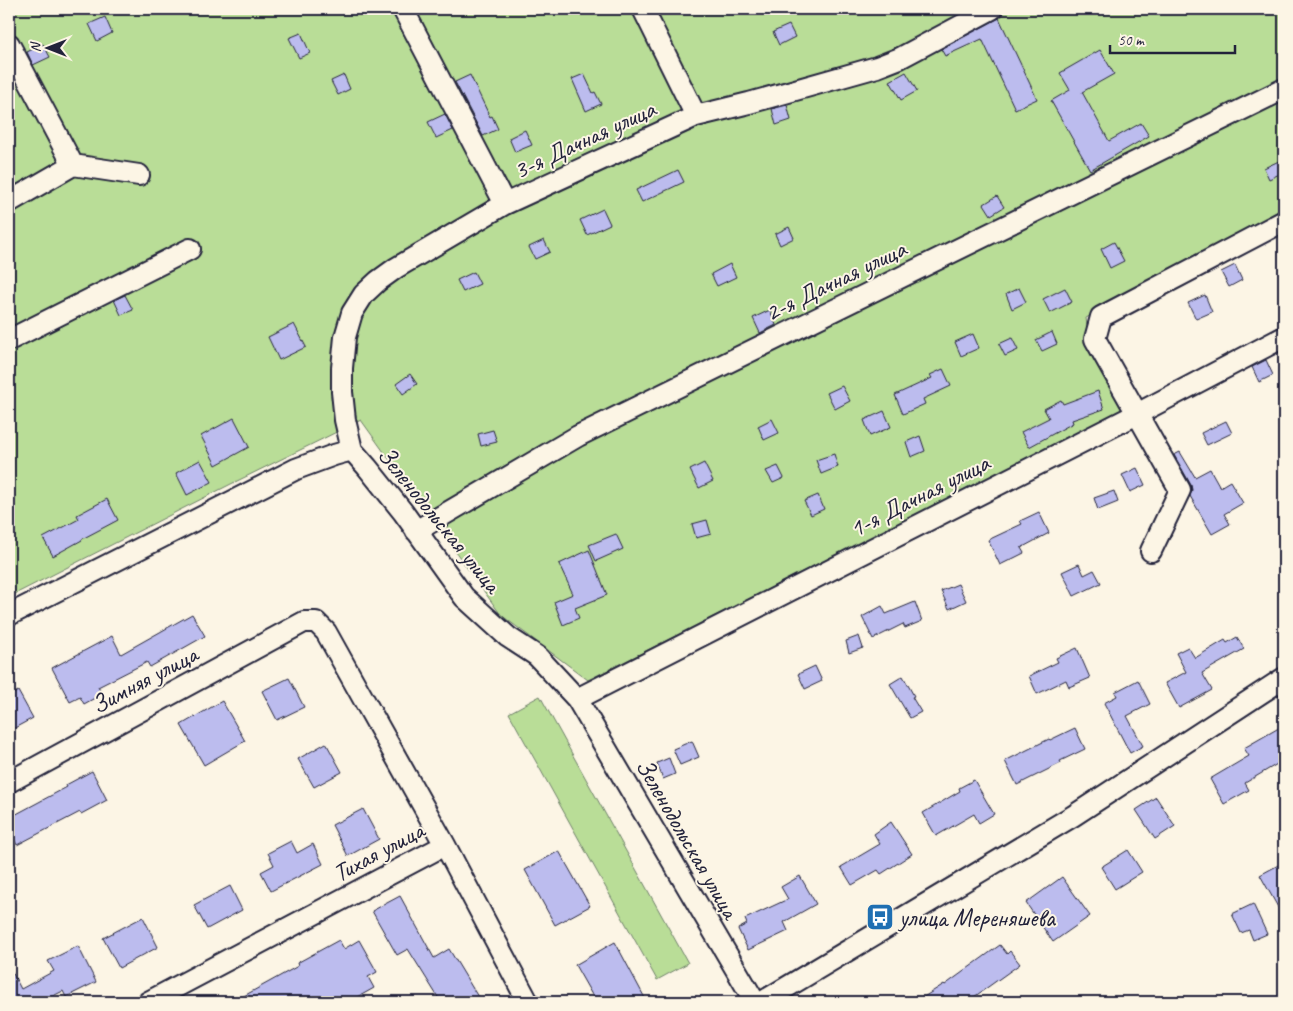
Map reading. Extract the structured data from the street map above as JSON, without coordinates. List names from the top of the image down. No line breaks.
{"streets":{"street":["3-я Дачная улица","2-я Дачная улица","1-я Дачная улица","Зеленодольская улица","Зимняя улица","Тихая улица"]},"crossings":[["3-я Дачная улица","Зеленодольская улица"],["2-я Дачная улица","Зеленодольская улица"],["1-я Дачная улица","Зеленодольская улица"],["Зимняя улица","Тихая улица"]],"places":{"bus stop":["улица Мереняшева"]},"scale_bar":"50 m","north":"left"}
